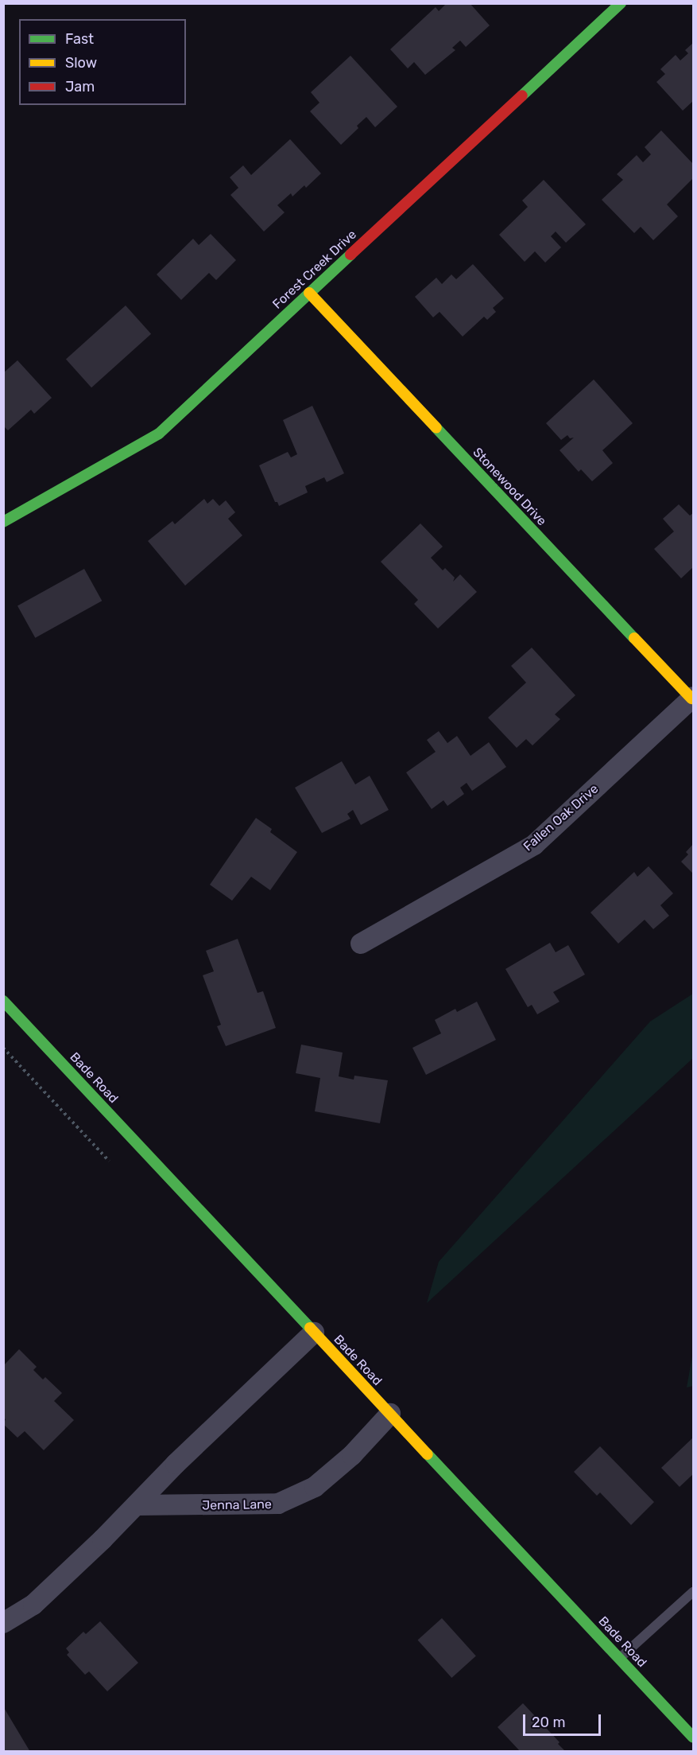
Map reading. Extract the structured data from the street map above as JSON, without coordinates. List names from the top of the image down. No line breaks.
{"streets":{"street":["Forest Creek Drive","Stonewood Drive","Fallen Oak Drive","Bade Road","Jenna Lane"]},"crossings":[["Forest Creek Drive","Stonewood Drive"],["Stonewood Drive","Fallen Oak Drive"],["Bade Road","Jenna Lane"]],"legend":["Fast","Slow","Jam"],"scale_bar":"20 m"}
